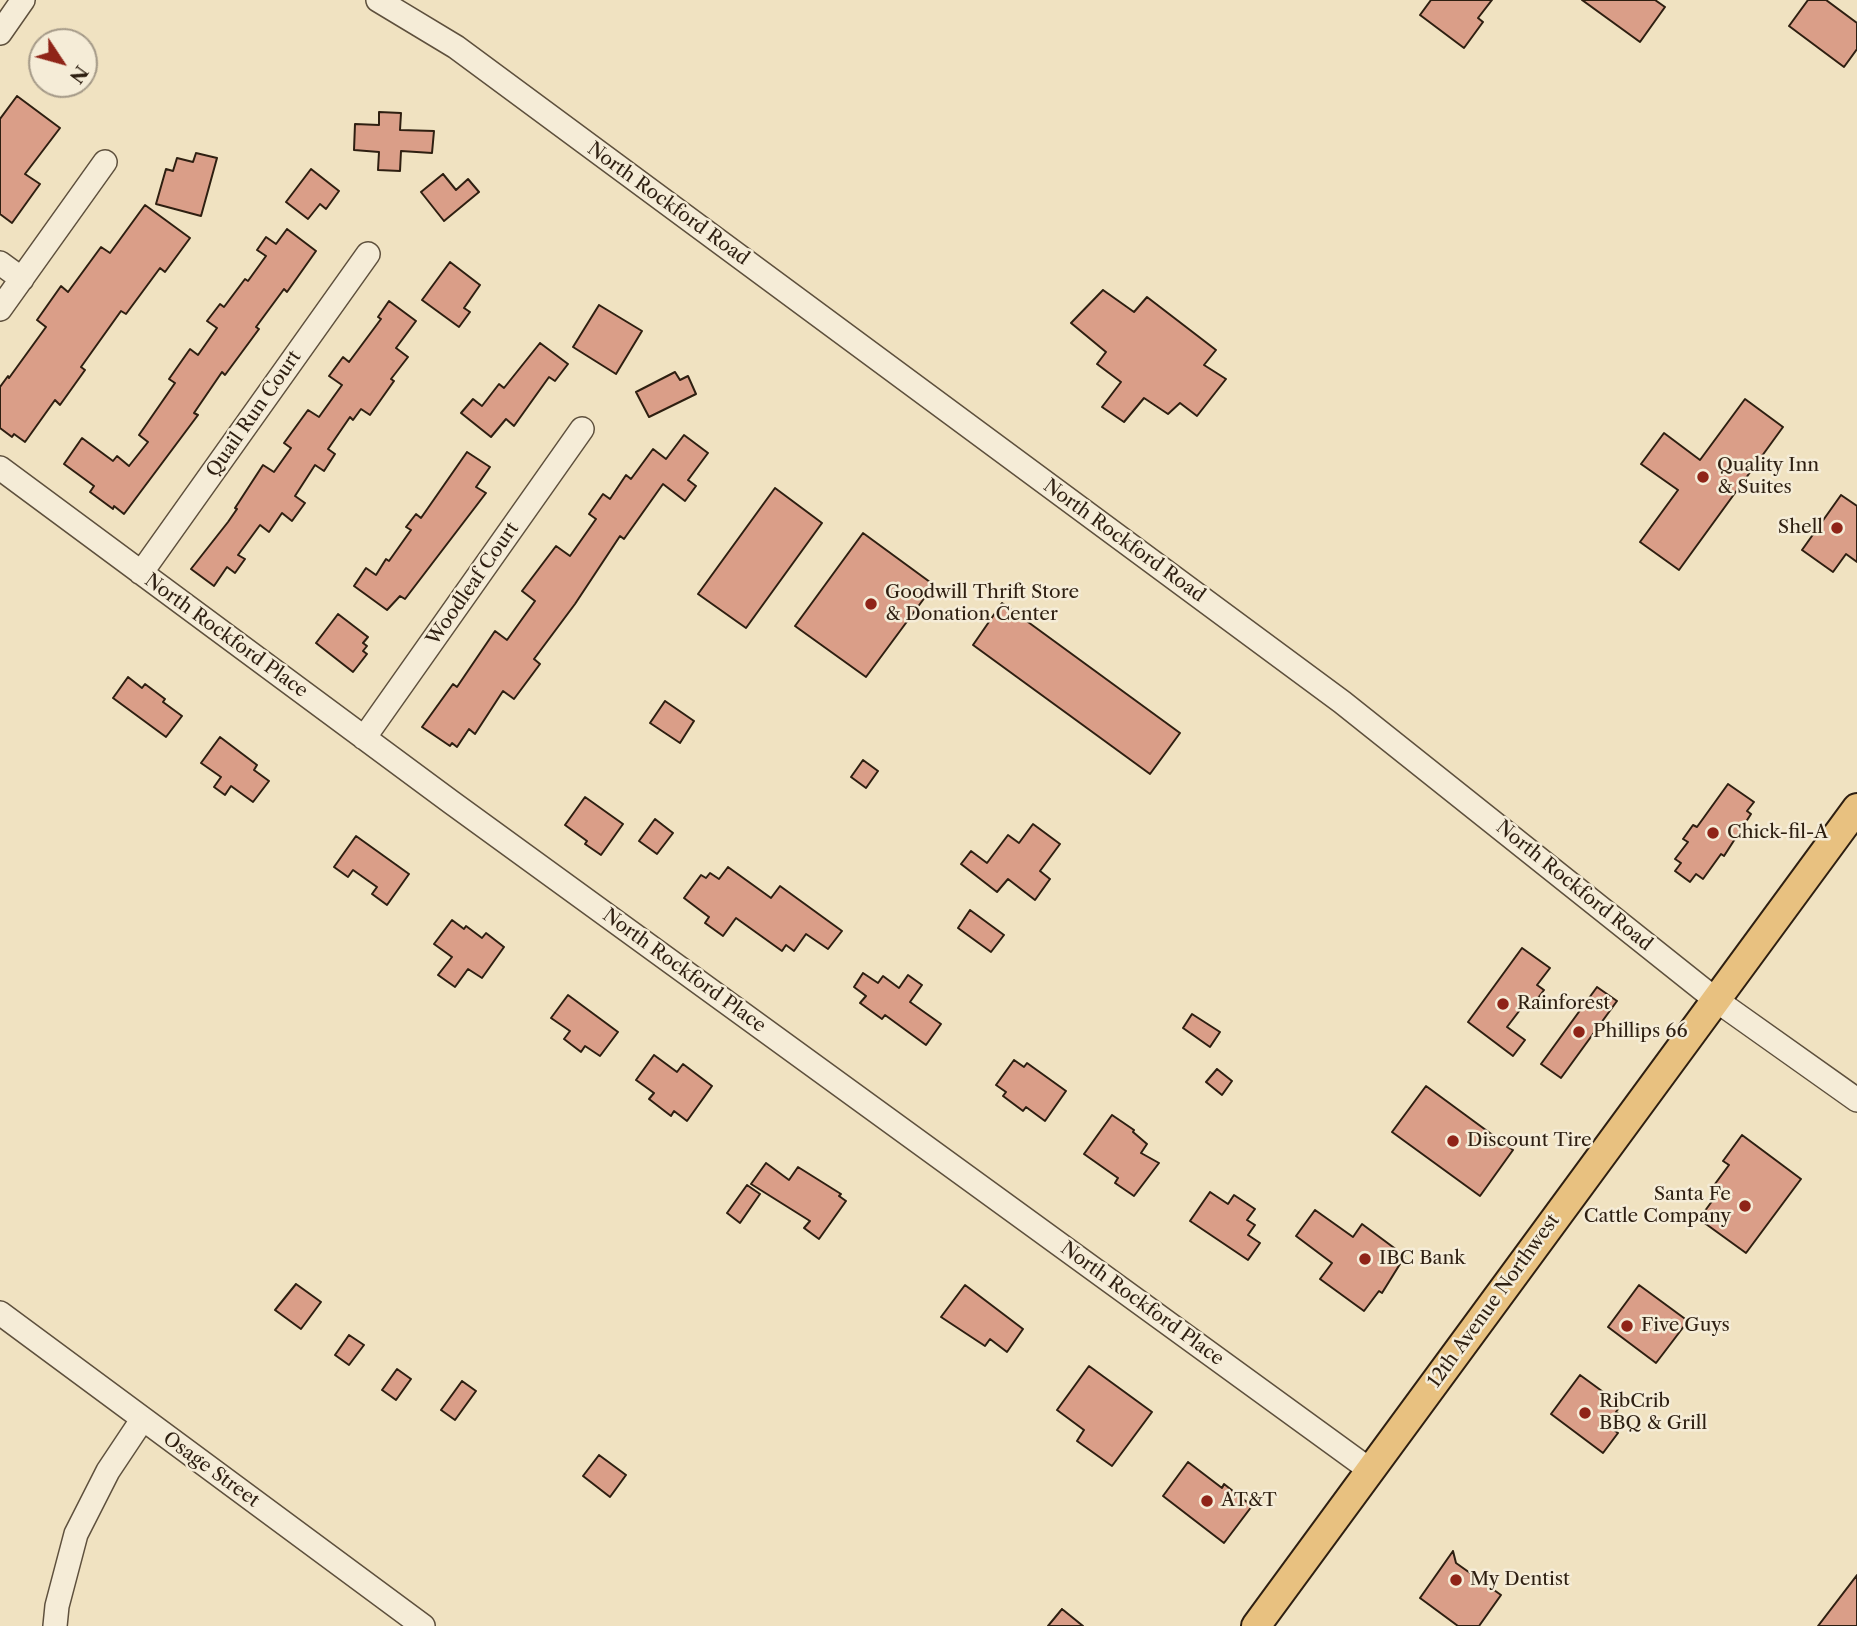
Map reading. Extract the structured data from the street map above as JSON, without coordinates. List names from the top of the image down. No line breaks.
{"streets":{"main road":["12th Avenue Northwest"],"street":["North Rockford Road","Quail Run Court","Woodleaf Court","North Rockford Place","Osage Street"]},"crossings":[["North Rockford Road","12th Avenue Northwest"],["Quail Run Court","North Rockford Place"],["Woodleaf Court","North Rockford Place"],["North Rockford Place","12th Avenue Northwest"]],"places":["Quality Inn & Suites","Shell","Goodwill Thrift Store & Donation Center","Chick-fil-A","Rainforest","Phillips 66","Discount Tire","Santa Fe Cattle Company","IBC Bank","Five Guys","RibCrib BBQ & Grill","AT&T","My Dentist"],"north":"bottom right"}
